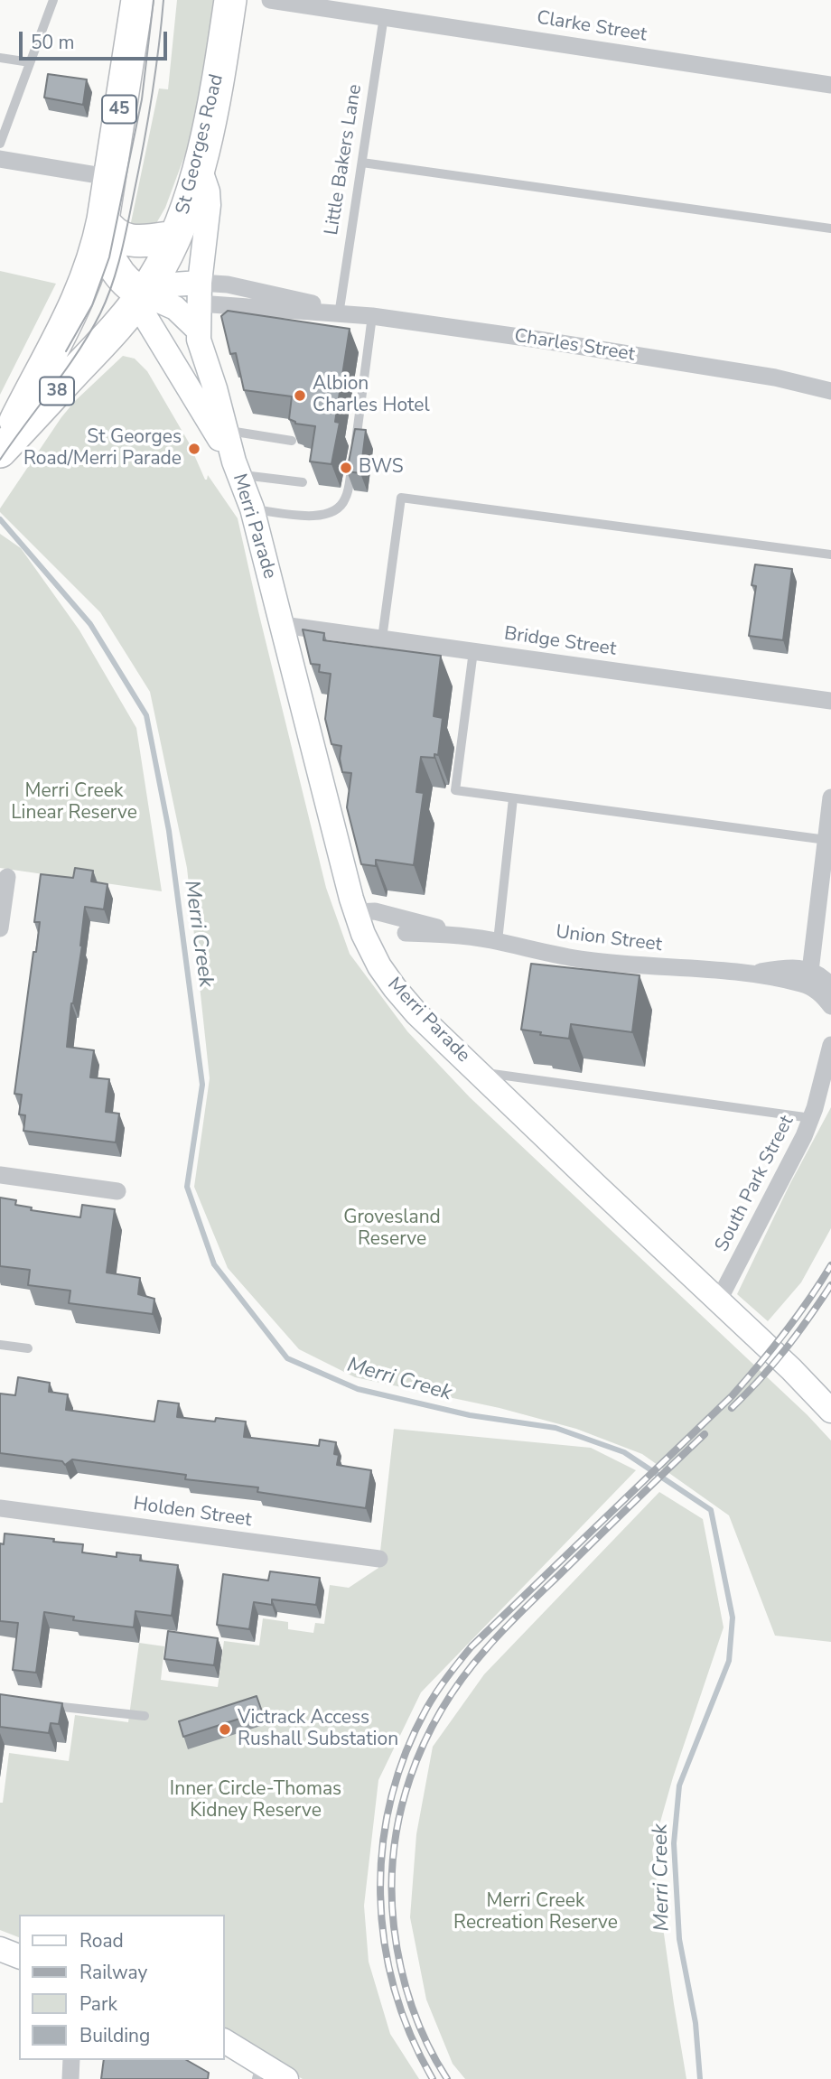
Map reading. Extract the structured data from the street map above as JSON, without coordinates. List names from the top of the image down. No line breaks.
{"streets":{"highway":["45","St Georges Road","38"],"main road":["Charles Street","Merri Parade"],"street":["Clarke Street","Bridge Street","Union Street","South Park Street","Holden Street"],"lane":["Little Bakers Lane"]},"crossings":[["Clarke Street","Little Bakers Lane"],["St Georges Road","Charles Street"],["St Georges Road","Merri Parade"],["Little Bakers Lane","Charles Street"],["Charles Street","Merri Parade"],["Merri Parade","Bridge Street"],["Merri Parade","Union Street"],["Merri Parade","South Park Street"]],"water":["Merri Creek"],"parks":["Merri Creek Linear Reserve","Grovesland Reserve","Inner Circle-Thomas Kidney Reserve","Merri Creek Recreation Reserve"],"places":["Albion Charles Hotel","St Georges Road/Merri Parade","BWS","Victrack Access Rushall Substation"],"legend":["Road","Railway","Park","Building"],"scale_bar":"50 m"}
